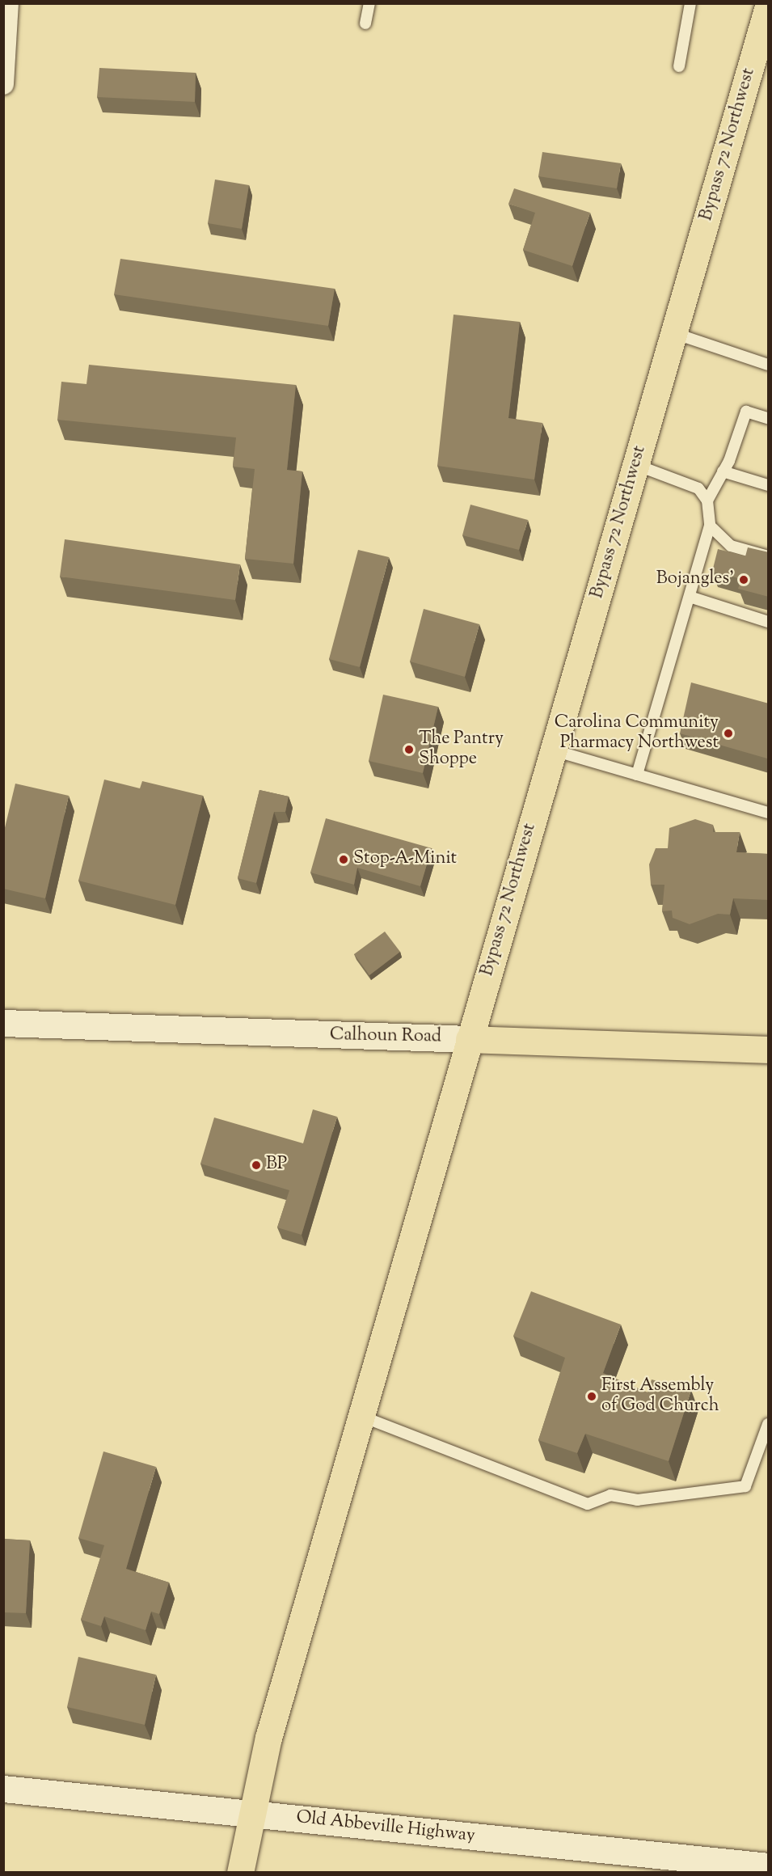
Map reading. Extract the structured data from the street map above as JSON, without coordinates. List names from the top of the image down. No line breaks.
{"streets":{"main road":["Bypass 72 Northwest","Calhoun Road"],"street":["Old Abbeville Highway"]},"crossings":[["Bypass 72 Northwest","Calhoun Road"],["Bypass 72 Northwest","Old Abbeville Highway"]],"places":["Bojangles'","Carolina Community Pharmacy Northwest","The Pantry Shoppe","Stop-A-Minit","BP","First Assembly of God Church"]}
